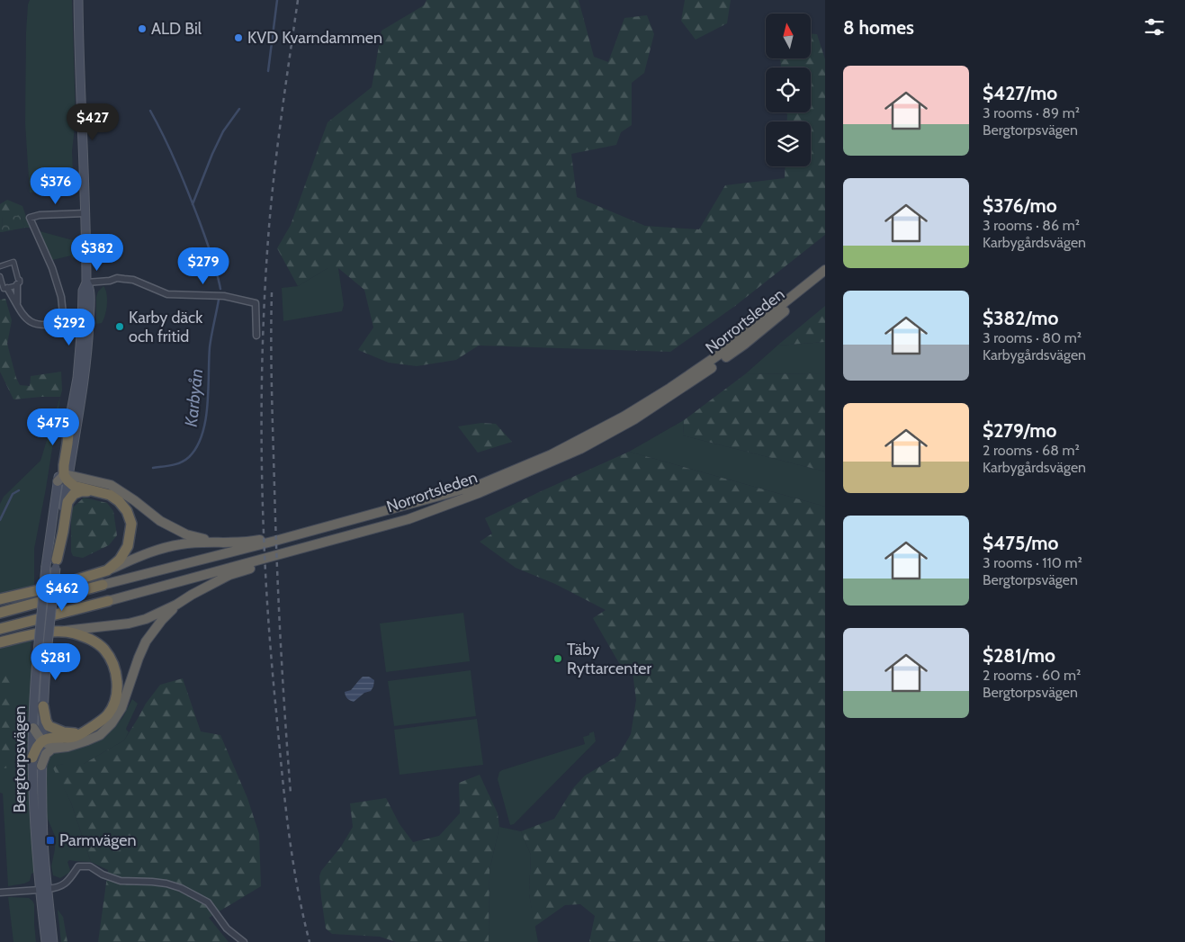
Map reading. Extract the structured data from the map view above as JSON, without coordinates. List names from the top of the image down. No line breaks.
{"streets":{"highway":["Norrortsleden"],"main road":["Bergtorpsvägen"]},"water":["Karbyån"],"places":{"other":["ALD Bil","KVD Kvarndammen","Karby däck och fritid","Täby Ryttarcenter"],"transit":["Parmvägen"]},"north":"top","page":{"heading":"8 homes","list":[{"name":"$427/mo","note":"3 rooms · 89 m² · Bergtorpsvägen"},{"name":"$376/mo","note":"3 rooms · 86 m² · Karbygårdsvägen"},{"name":"$382/mo","note":"3 rooms · 80 m² · Karbygårdsvägen"},{"name":"$279/mo","note":"2 rooms · 68 m² · Karbygårdsvägen"},{"name":"$475/mo","note":"3 rooms · 110 m² · Bergtorpsvägen"},{"name":"$281/mo","note":"2 rooms · 60 m² · Bergtorpsvägen"}],"price":["$427","$376","$382","$279","$292","$475","$462","$281"]}}
